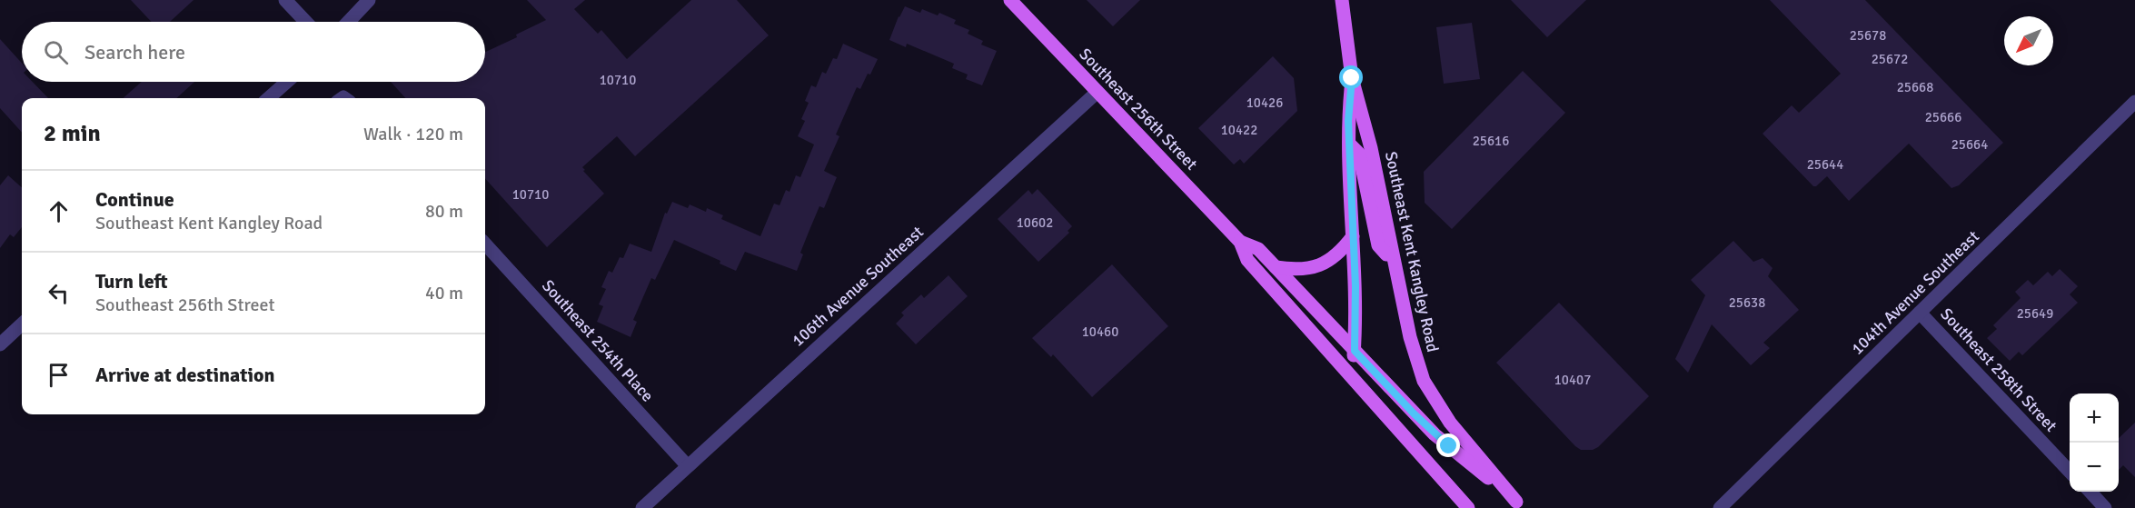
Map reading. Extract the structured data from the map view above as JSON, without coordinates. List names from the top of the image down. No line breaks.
{"streets":{"main road":["Southeast 256th Street","Southeast Kent Kangley Road"],"street":["106th Avenue Southeast","104th Avenue Southeast","Southeast 254th Place","Southeast 258th Street"]},"crossings":[["Southeast 256th Street","Southeast Kent Kangley Road"],["Southeast 256th Street","106th Avenue Southeast"],["106th Avenue Southeast","Southeast 254th Place"],["104th Avenue Southeast","Southeast 258th Street"]],"house_numbers":["25678","25672","10710","25668","10426","25666","10422","25616","25664","25644","10710","10602","25638","25649","10460","10407"],"north":"bottom left","page":{"search":"Search here","heading":["2 min","Walk · 120 m"],"list":[["Continue","Southeast Kent Kangley Road","80 m"],["Turn left","Southeast 256th Street","40 m"],"Arrive at destination"],"map_buttons":["+","−"]}}
